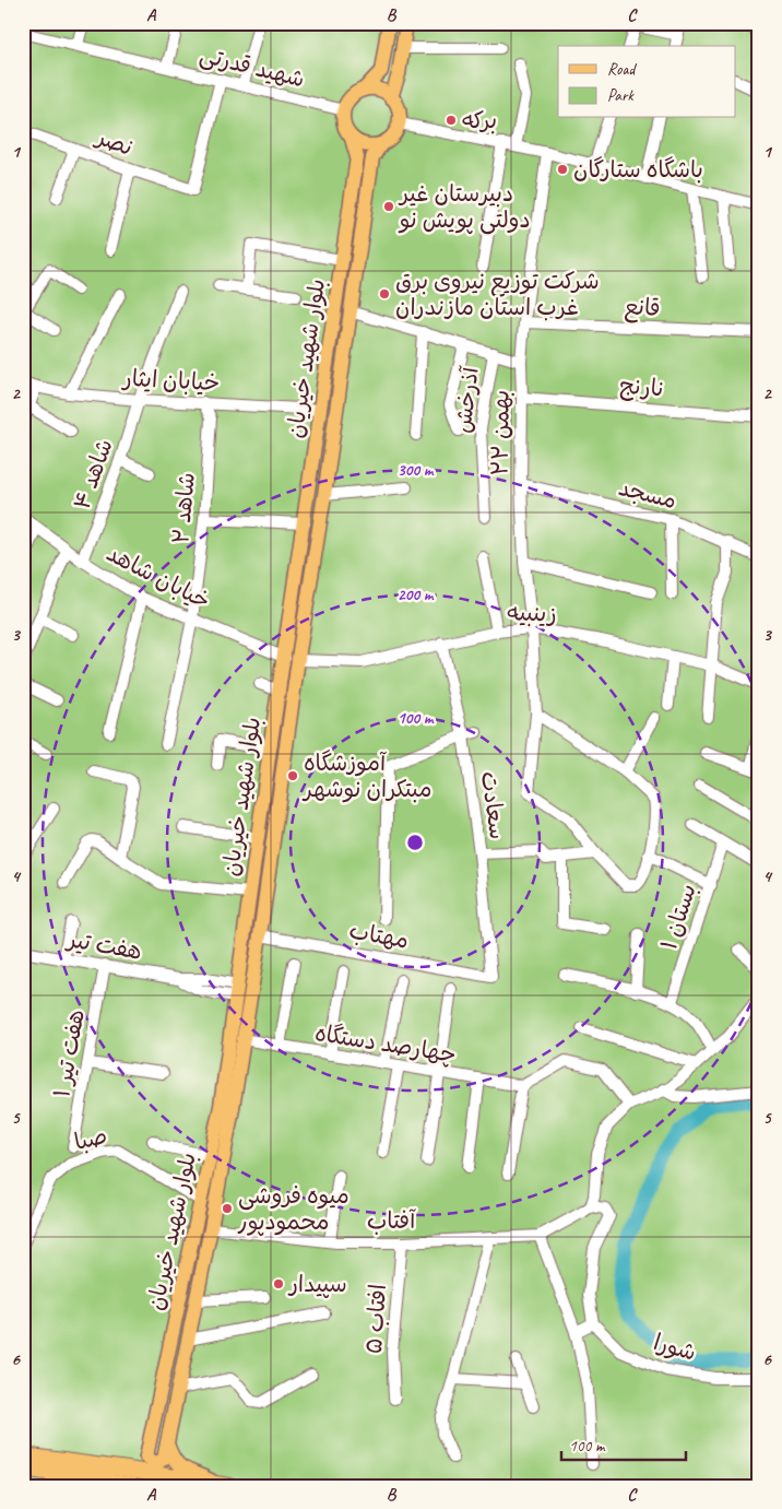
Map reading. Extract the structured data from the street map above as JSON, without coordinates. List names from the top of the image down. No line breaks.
{"streets":{"main road":["بلوار شهید خیریان"],"street":["شهید قدرتی","نصر","قانع","خیابان ایثار","نارنج","آذرخش","۲۲ بهمن","شاهد ۴","مسجد","شاهد ۲","خیابان شاهد","زینبیه","سعادت","بستان ۱","مهتاب","هفت تیر","چهارصد دستگاه","هفت تیر ۱","صبا","آفتاب","افتاب ۵","شورا"]},"crossings":[["شهید قدرتی","نصر"],["شهید قدرتی","بلوار شهید خیریان"],["قانع","۲۲ بهمن"],["بلوار شهید خیریان","خیابان ایثار"],["بلوار شهید خیریان","خیابان شاهد"],["بلوار شهید خیریان","زینبیه"],["بلوار شهید خیریان","مهتاب"],["بلوار شهید خیریان","هفت تیر"],["بلوار شهید خیریان","چهارصد دستگاه"],["بلوار شهید خیریان","صبا"],["بلوار شهید خیریان","آفتاب"],["خیابان ایثار","شاهد ۴"],["خیابان ایثار","شاهد ۲"],["نارنج","۲۲ بهمن"],["۲۲ بهمن","مسجد"],["۲۲ بهمن","زینبیه"],["شاهد ۴","خیابان شاهد"],["شاهد ۲","خیابان شاهد"],["خیابان شاهد","زینبیه"],["زینبیه","سعادت"],["سعادت","مهتاب"],["هفت تیر","هفت تیر ۱"],["آفتاب","افتاب ۵"]],"places":["برکه","باشگاه ستارگان","دبیرستان غیر دولتی پویش نو","شرکت توزیع نیروی برق غرب استان مازندران","آموزشگاه مبتکران نوشهر","میوه فروشی محمودپور","سپیدار"],"legend":["Road","Park"],"scale_bar":"100 m","grid":{"columns":["A","B","C"],"rows":["1","2","3","4","5","6"]},"rings":["300 m","200 m","100 m"]}
